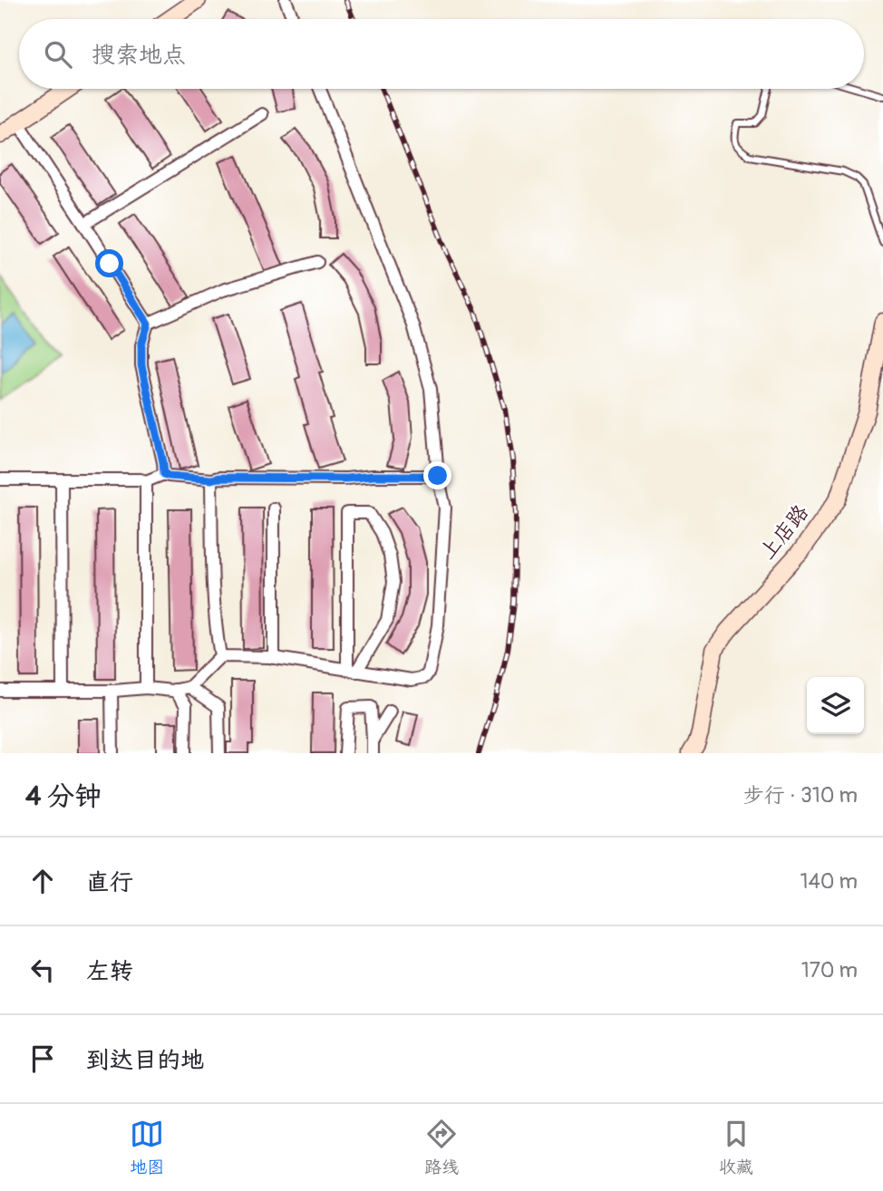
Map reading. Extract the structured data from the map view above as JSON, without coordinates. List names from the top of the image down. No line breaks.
{"streets":{"street":["上店路"]},"page":{"search":"搜索地点","heading":["4 分钟","步行 · 310 m"],"list":[["直行","140 m"],["左转","170 m"],"到达目的地"],"nav":["地图","路线","收藏"]}}
